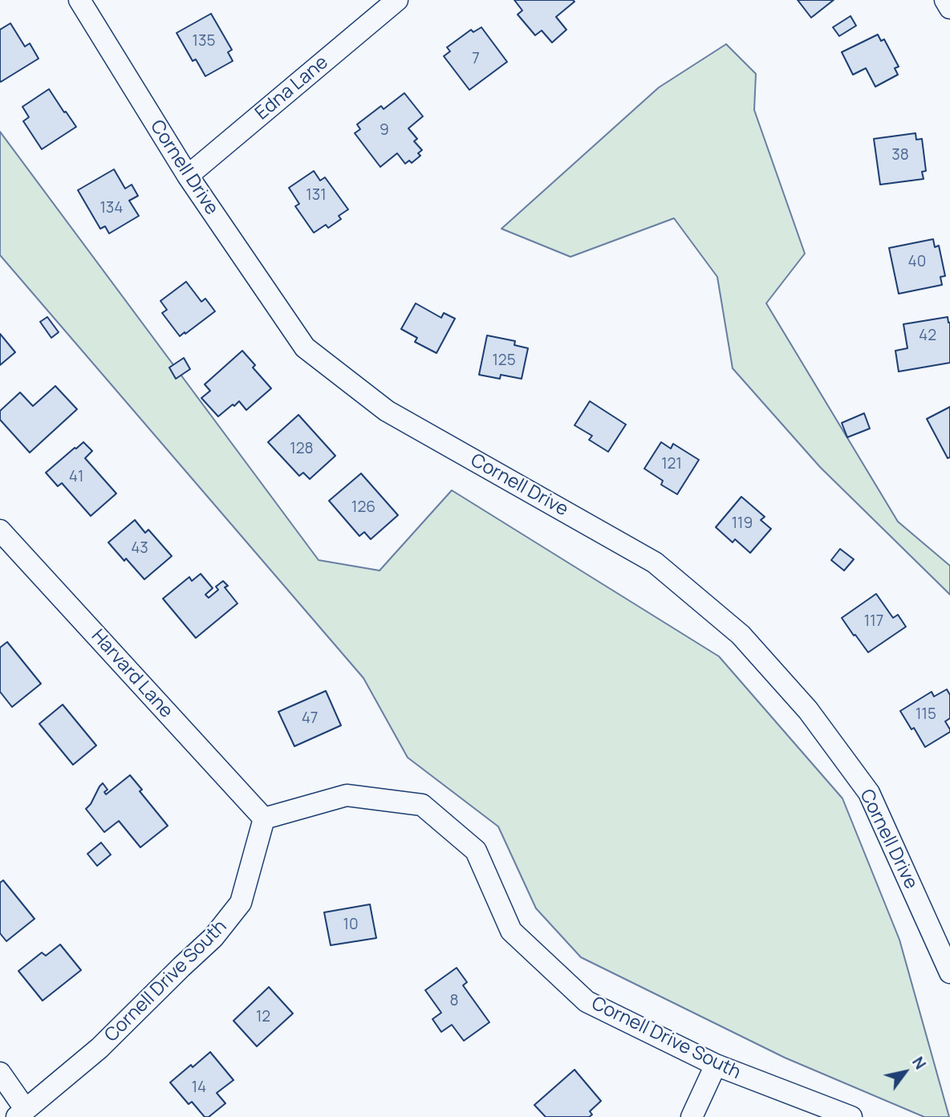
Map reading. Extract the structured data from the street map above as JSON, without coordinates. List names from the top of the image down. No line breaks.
{"streets":{"street":["Edna Lane","Cornell Drive","Harvard Lane","Cornell Drive South"]},"crossings":[["Edna Lane","Cornell Drive"],["Harvard Lane","Cornell Drive South"]],"house_numbers":["135","7","9","38","131","134","40","42","125","128","121","41","126","119","43","117","115","47","10","8","12","14"],"north":"top right"}
